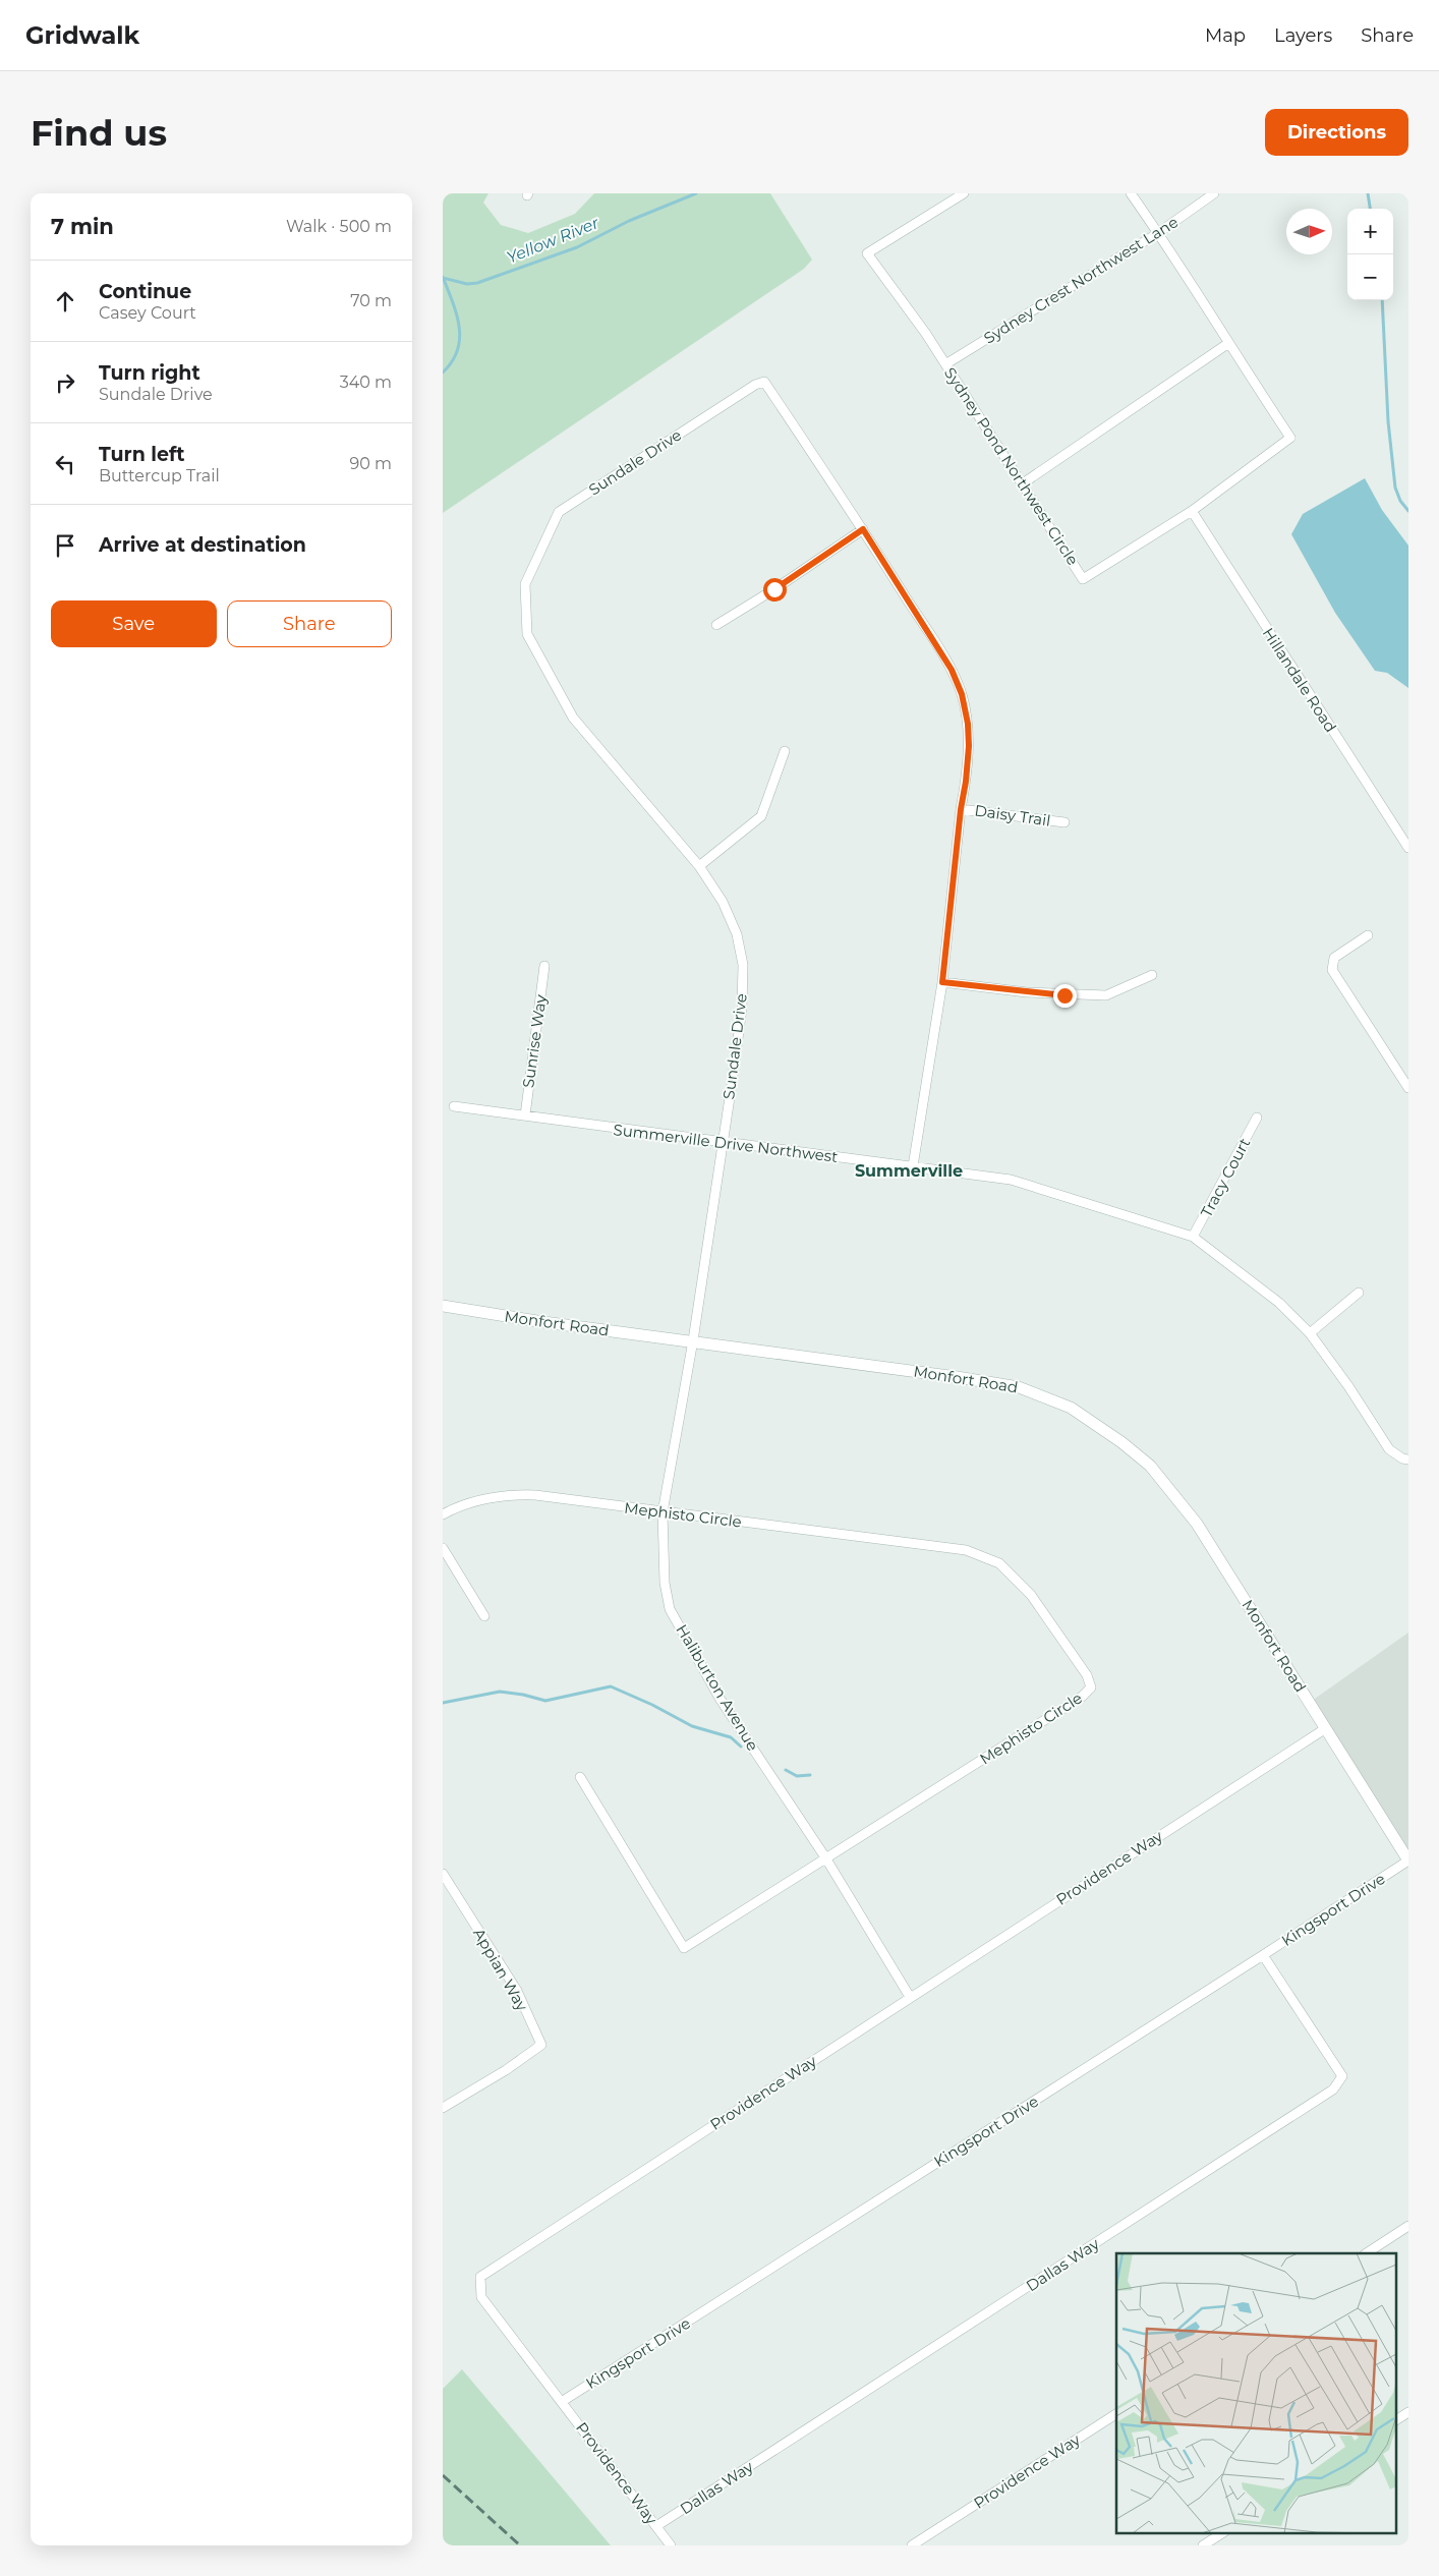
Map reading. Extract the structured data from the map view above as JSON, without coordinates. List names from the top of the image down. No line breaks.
{"streets":{"street":["Sydney Crest Northwest Lane","Sundale Drive","Sydney Pond Northwest Circle","Hillandale Road","Daisy Trail","Sunrise Way","Summerville Drive Northwest","Tracy Court","Monfort Road","Mephisto Circle","Haliburton Avenue","Providence Way","Kingsport Drive","Appian Way","Dallas Way"]},"crossings":[["Sydney Crest Northwest Lane","Sydney Pond Northwest Circle"],["Sundale Drive","Daisy Trail"],["Sundale Drive","Summerville Drive Northwest"],["Sundale Drive","Monfort Road"],["Sundale Drive","Haliburton Avenue"],["Sydney Pond Northwest Circle","Hillandale Road"],["Sunrise Way","Summerville Drive Northwest"],["Summerville Drive Northwest","Tracy Court"],["Monfort Road","Haliburton Avenue"],["Monfort Road","Providence Way"],["Monfort Road","Kingsport Drive"],["Mephisto Circle","Haliburton Avenue"],["Haliburton Avenue","Providence Way"],["Providence Way","Kingsport Drive"],["Providence Way","Dallas Way"],["Kingsport Drive","Dallas Way"]],"districts":["Summerville"],"water":["Yellow River"],"north":"right","page":{"header":"Gridwalk","nav":["Map","Layers","Share"],"buttons":["Directions",["Save","Share"]],"title":"Find us","heading":["7 min","Walk · 500 m"],"map_buttons":["+","−"],"list":[["Continue","Casey Court","70 m"],["Turn right","Sundale Drive","340 m"],["Turn left","Buttercup Trail","90 m"],"Arrive at destination"]}}
